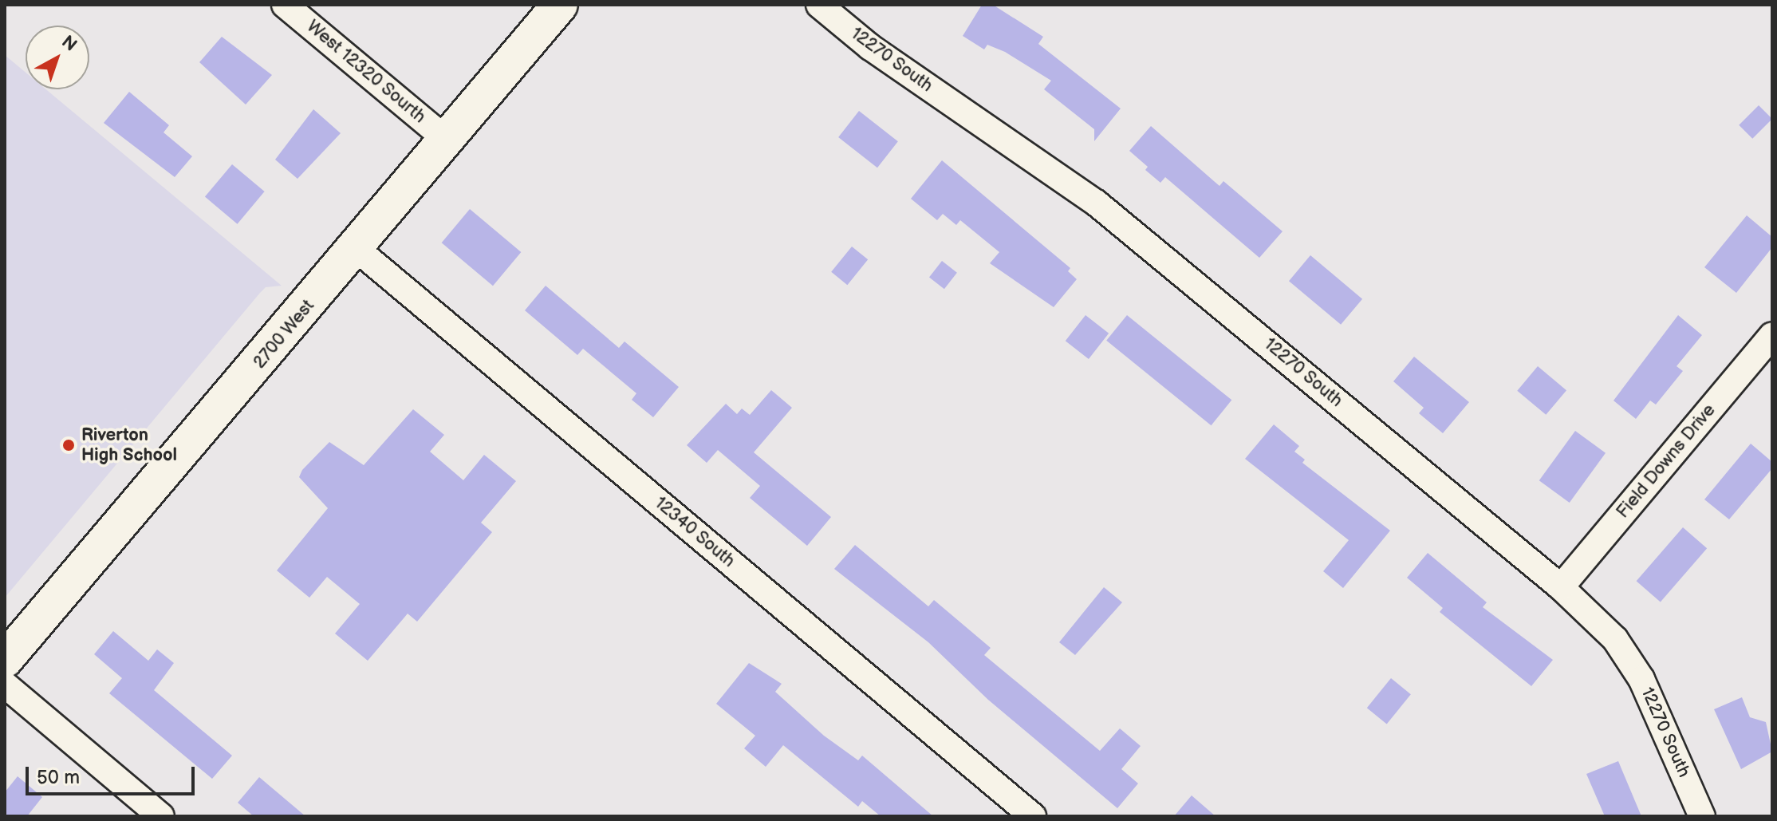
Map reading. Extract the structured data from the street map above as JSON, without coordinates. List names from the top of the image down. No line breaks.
{"streets":{"main road":["2700 West"],"street":["12270 South","West 12320 Sourth","Field Downs Drive","12340 South"]},"crossings":[["12270 South","Field Downs Drive"],["West 12320 Sourth","2700 West"],["2700 West","12340 South"]],"places":["Riverton High School"],"scale_bar":"50 m","north":"top right"}
